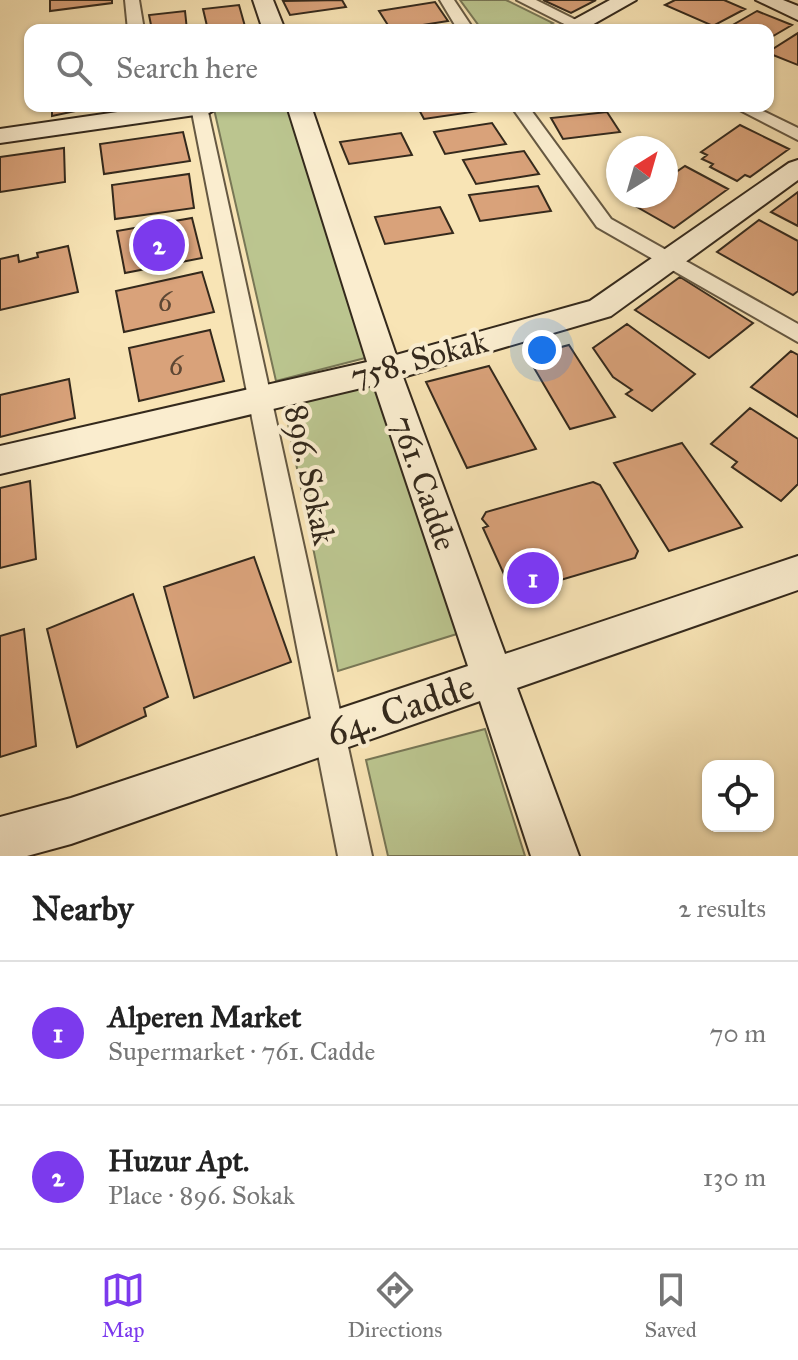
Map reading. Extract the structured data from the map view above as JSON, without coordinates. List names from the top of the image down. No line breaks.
{"streets":{"street":["758. Sokak","896. Sokak","761. Cadde","64. Cadde"]},"crossings":[["758. Sokak","896. Sokak"],["758. Sokak","761. Cadde"],["896. Sokak","64. Cadde"],["761. Cadde","64. Cadde"]],"house_numbers":["6","6"],"north":"top right","page":{"search":"Search here","pins":["2","1"],"heading":["Nearby","2 results"],"list":[{"mark":"1","name":"Alperen Market","note":"Supermarket · 761. Cadde","value":"70 m"},{"mark":"2","name":"Huzur Apt.","note":"Place · 896. Sokak","value":"130 m"}],"nav":["Map","Directions","Saved"]}}
